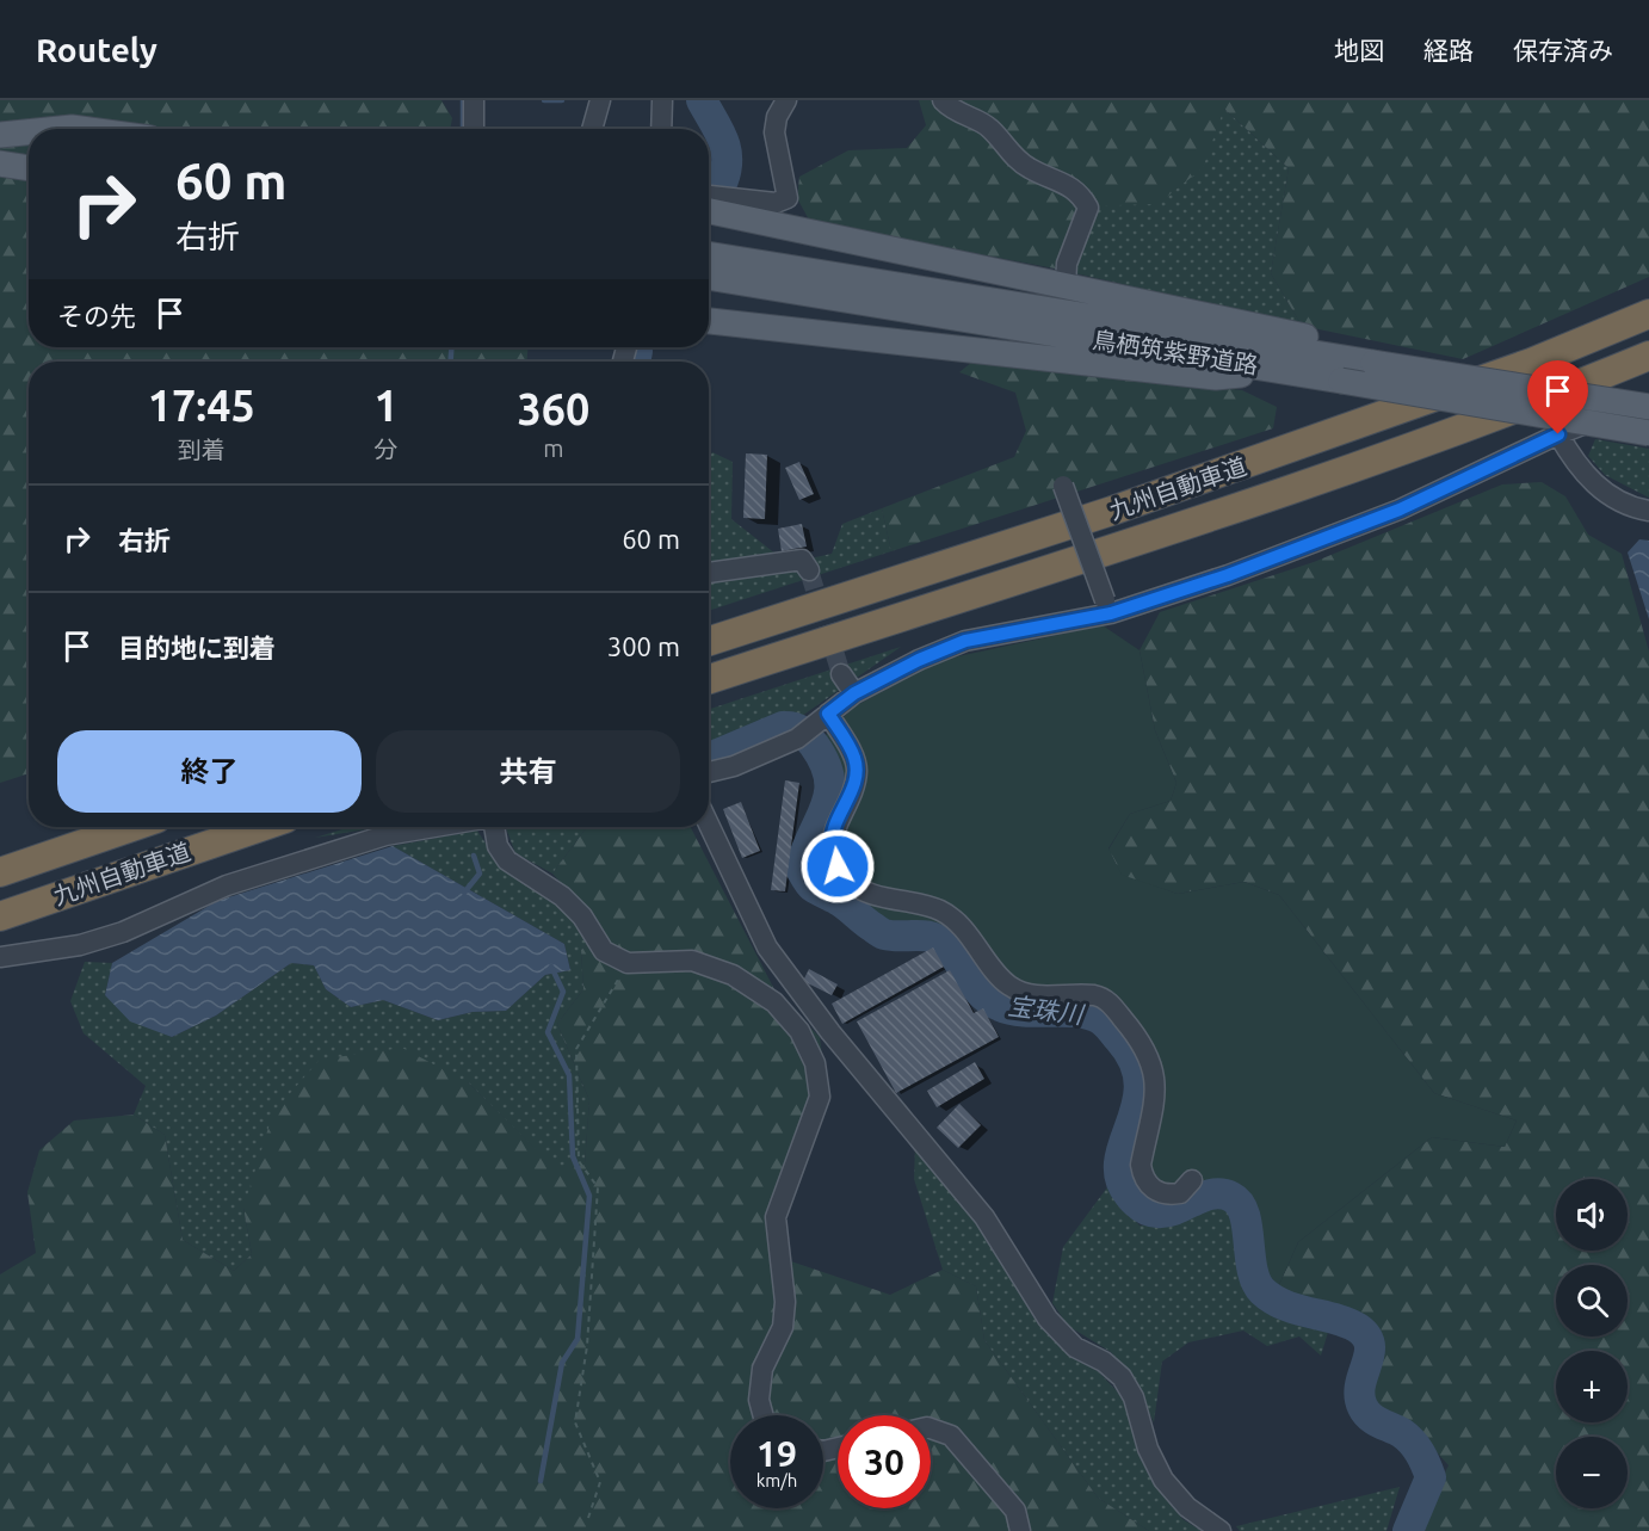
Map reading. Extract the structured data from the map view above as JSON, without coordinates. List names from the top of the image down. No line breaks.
{"streets":{"highway":["九州自動車道"],"main road":["鳥栖筑紫野道路"]},"water":["宝珠川"],"page":{"header":"Routely","nav":["地図","経路","保存済み"],"turn":["60 m","右折"],"then":"その先","eta":["17:45","到着","1","分","360","m"],"list":[{"name":"右折","value":"60 m"},{"name":"目的地に到着","value":"300 m"}],"buttons":["終了","共有"],"map_buttons":["+","−"],"speed":"19 km/h","limit":"30"}}
